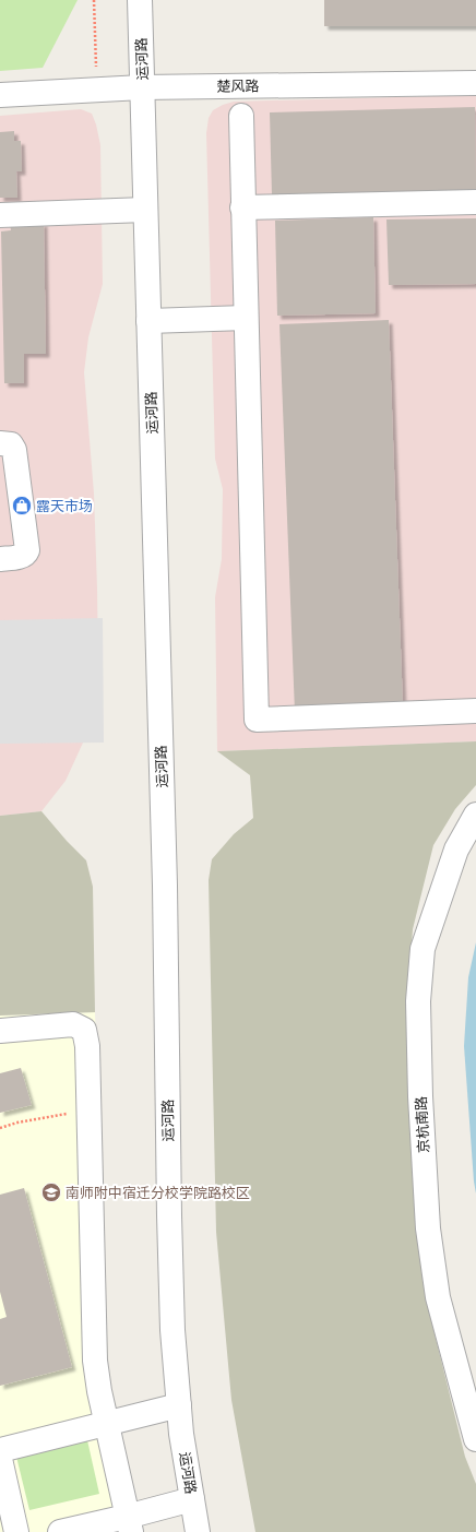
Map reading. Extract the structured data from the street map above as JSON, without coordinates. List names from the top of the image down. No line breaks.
{"streets":{"street":["运河路","楚风路","京杭南路"]},"crossings":[["运河路","楚风路"]],"places":{"shop":["露天市场"],"school or university":["南师附中宿迁分校学院路校区"]}}
